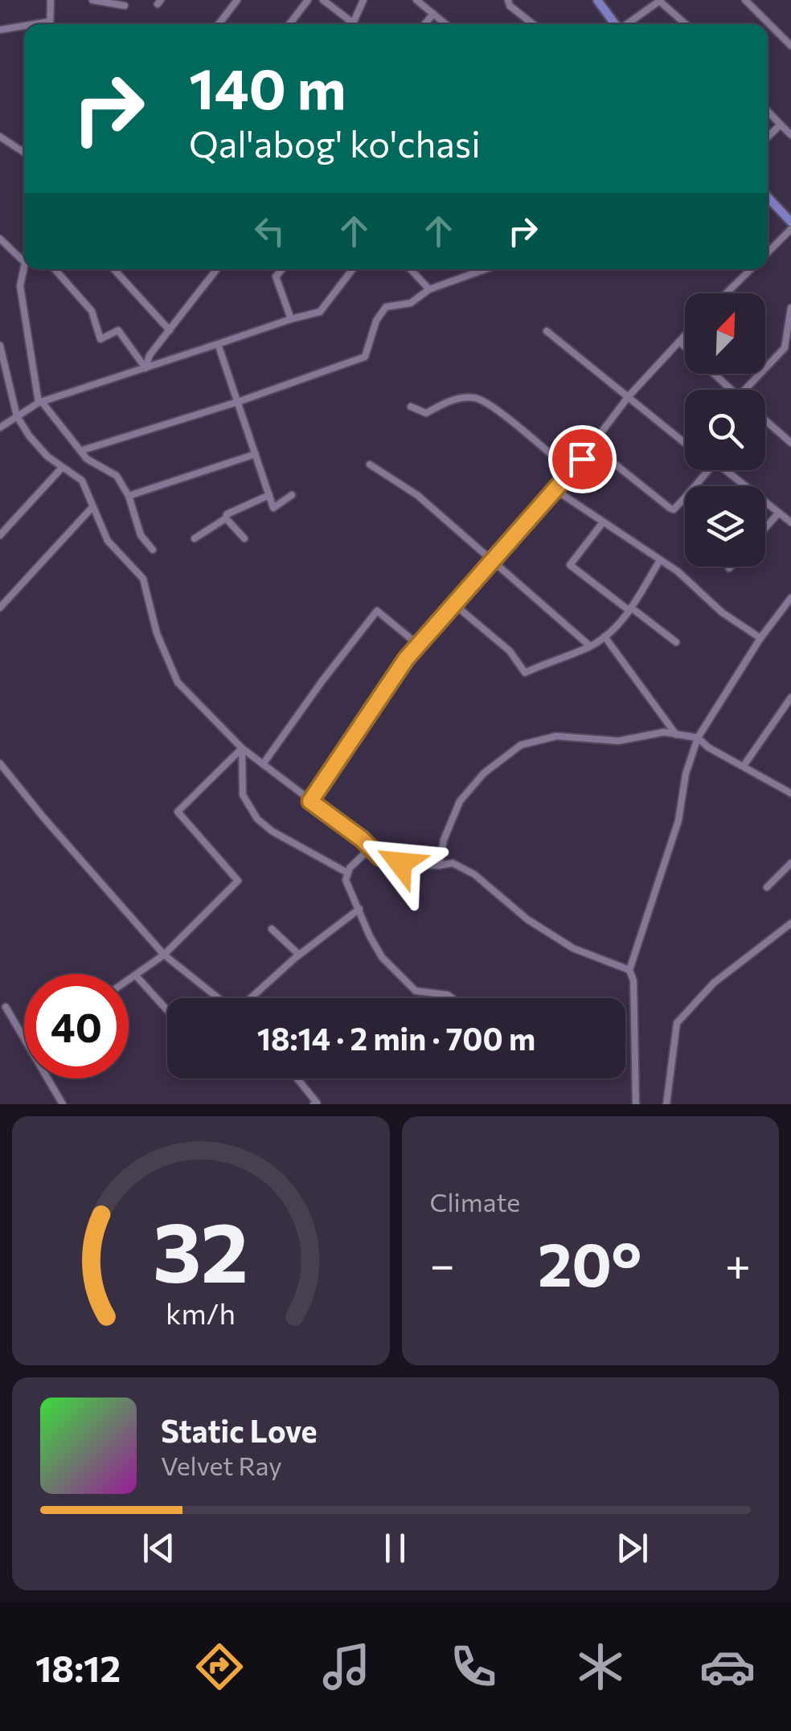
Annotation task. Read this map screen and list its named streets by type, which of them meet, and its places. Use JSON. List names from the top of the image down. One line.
{"north":"top right","page":{"turn":["140 m","Qal'abog' ko'chasi"],"limit":"40","trip":"18:14 · 2 min · 700 m","tile":"Climate","heat":["−","20°","+"],"song":["Static Love","Velvet Ray"],"tabs":"18:12","gauge":["32","km/h"]}}
